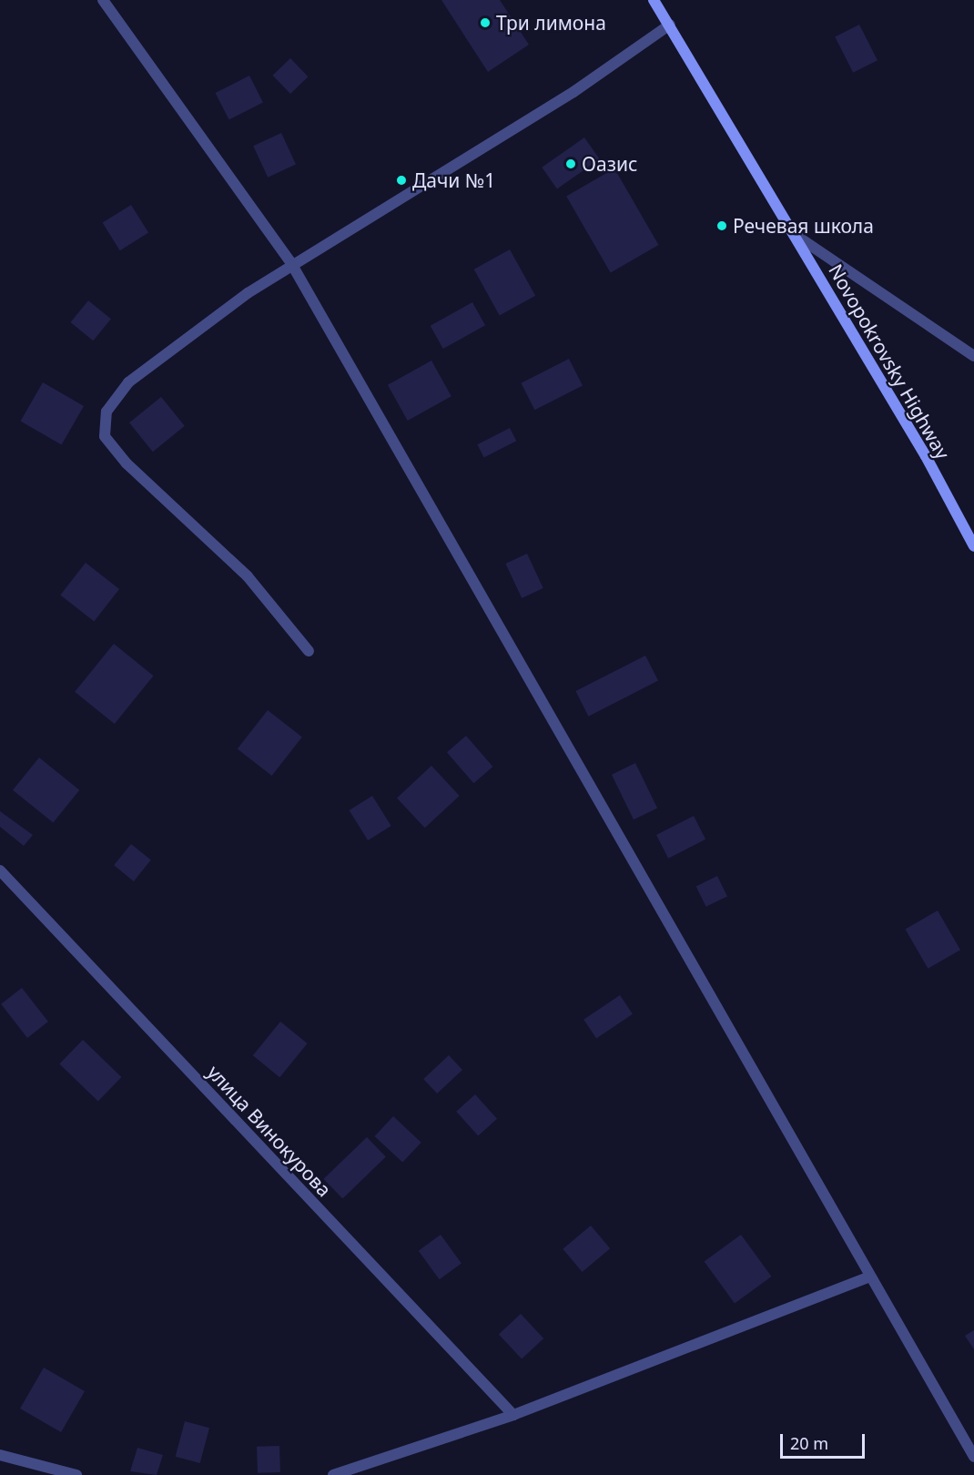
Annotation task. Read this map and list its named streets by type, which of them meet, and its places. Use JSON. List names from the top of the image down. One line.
{"streets":{"main road":["Novopokrovsky Highway"],"street":["улица Винокурова"]},"places":["Три лимона","Оазис","Дачи №1","Речевая школа"],"scale_bar":"20 m"}
